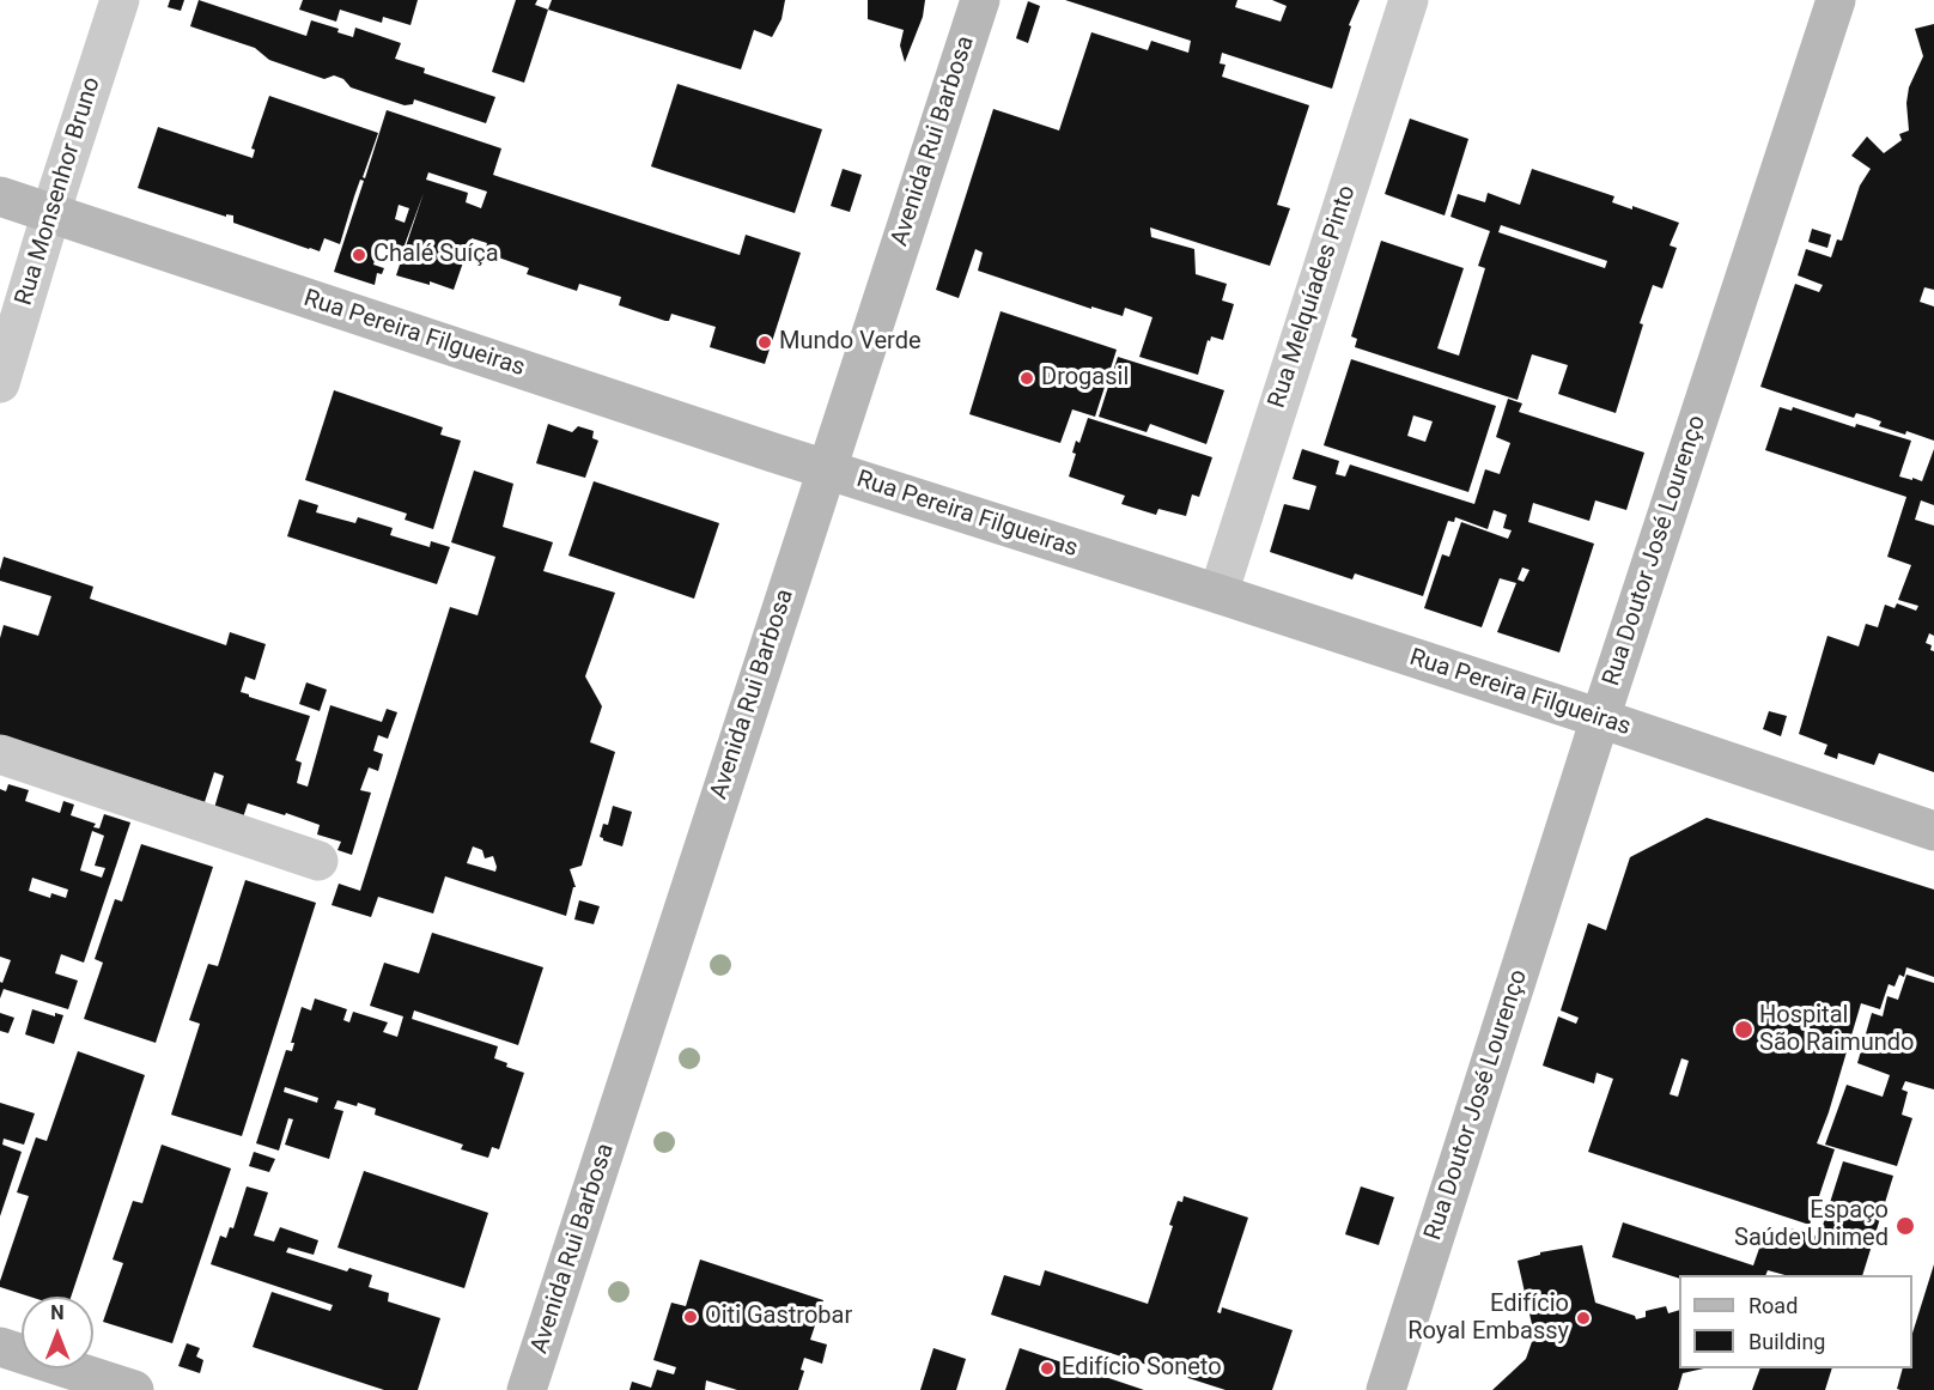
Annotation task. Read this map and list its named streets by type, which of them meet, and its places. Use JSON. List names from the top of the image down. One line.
{"streets":{"street":["Avenida Rui Barbosa","Rua Monsenhor Bruno","Rua Melquíades Pinto","Rua Pereira Filgueiras","Rua Doutor José Lourenço"]},"crossings":[["Avenida Rui Barbosa","Rua Pereira Filgueiras"],["Rua Monsenhor Bruno","Rua Pereira Filgueiras"],["Rua Melquíades Pinto","Rua Pereira Filgueiras"],["Rua Pereira Filgueiras","Rua Doutor José Lourenço"]],"places":["Chalé Suíça","Mundo Verde","Drogasil","Hospital São Raimundo","Espaço Saúde Unimed","Oiti Gastrobar","Edifício Royal Embassy","Edifício Soneto"],"legend":["Road","Building"],"north":"top"}
